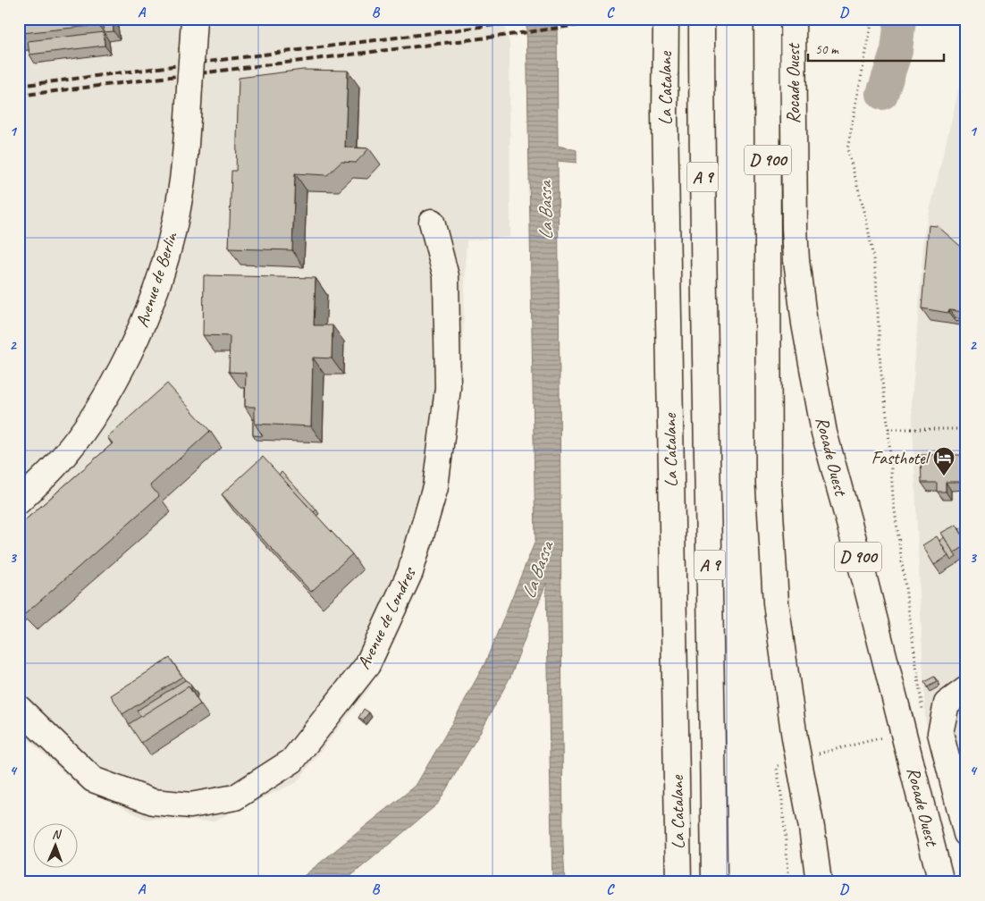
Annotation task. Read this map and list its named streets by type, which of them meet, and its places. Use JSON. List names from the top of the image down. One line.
{"streets":{"main road":["Rocade Ouest","La Catalane","D 900","A 9","Avenue de Berlin","Avenue de Londres"]},"water":["La Bassa"],"places":{"hotel":["Fasthotel"]},"scale_bar":"50 m","north":"top","grid":{"columns":["A","B","C","D"],"rows":["1","2","3","4"]}}
